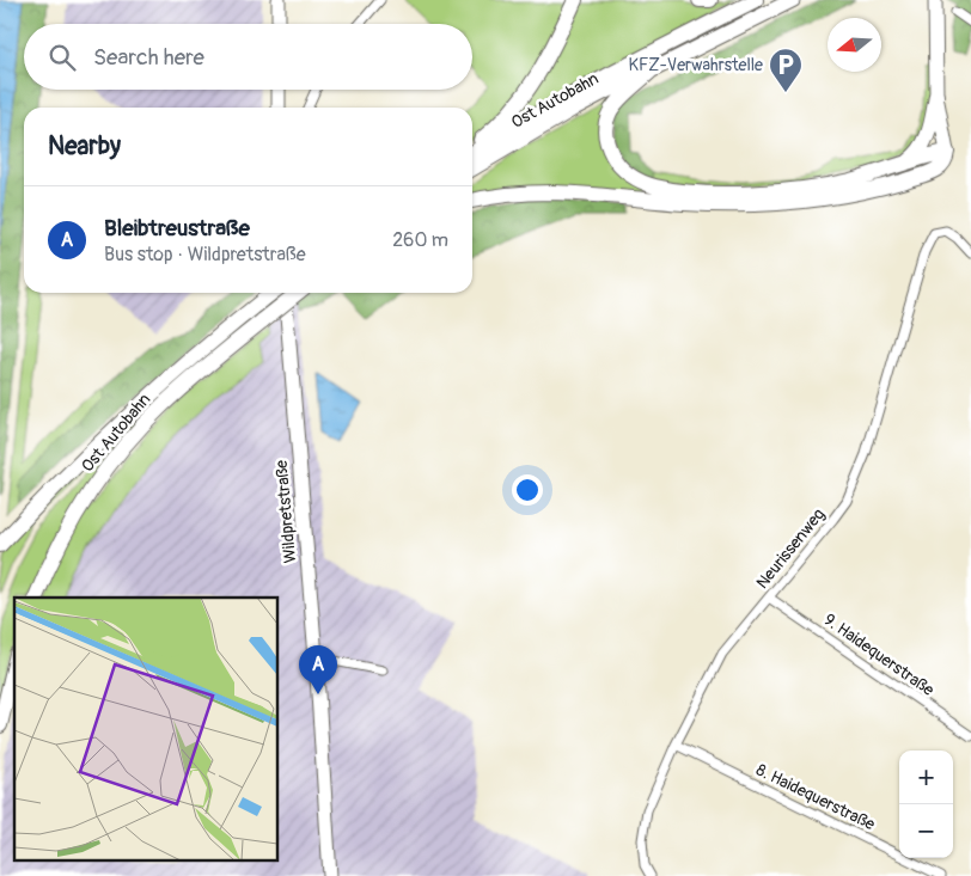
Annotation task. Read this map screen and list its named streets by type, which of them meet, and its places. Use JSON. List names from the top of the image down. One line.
{"streets":{"highway":["Ost Autobahn"],"main road":["Wildpretstraße"],"street":["Neurissenweg","9. Haidequerstraße","8. Haidequerstraße"]},"crossings":[["Neurissenweg","9. Haidequerstraße"],["Neurissenweg","8. Haidequerstraße"]],"places":{"parking":["KFZ-Verwahrstelle"]},"north":"left","page":{"search":"Search here","heading":"Nearby","list":[{"mark":"A","name":"Bleibtreustraße","note":"Bus stop · Wildpretstraße","value":"260 m"}],"pins":"A","map_buttons":["+","−"]}}
